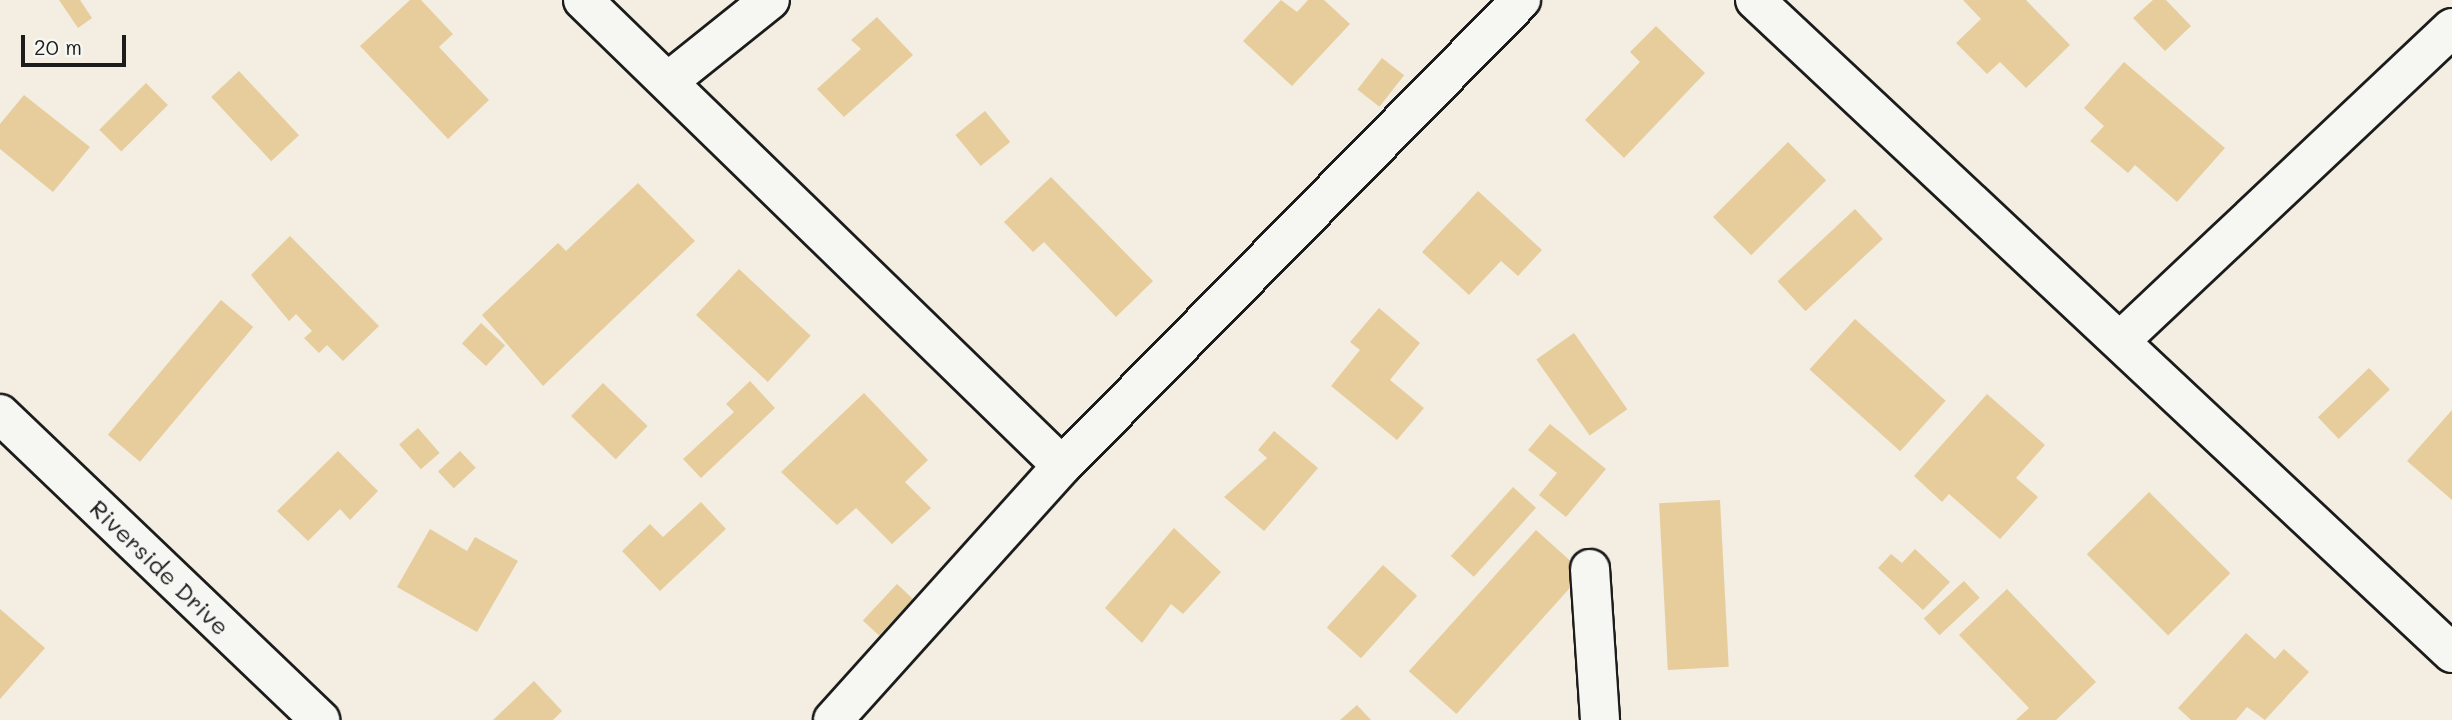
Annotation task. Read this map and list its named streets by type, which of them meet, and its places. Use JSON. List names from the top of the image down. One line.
{"streets":{"street":["Riverside Drive"]},"scale_bar":"20 m"}
